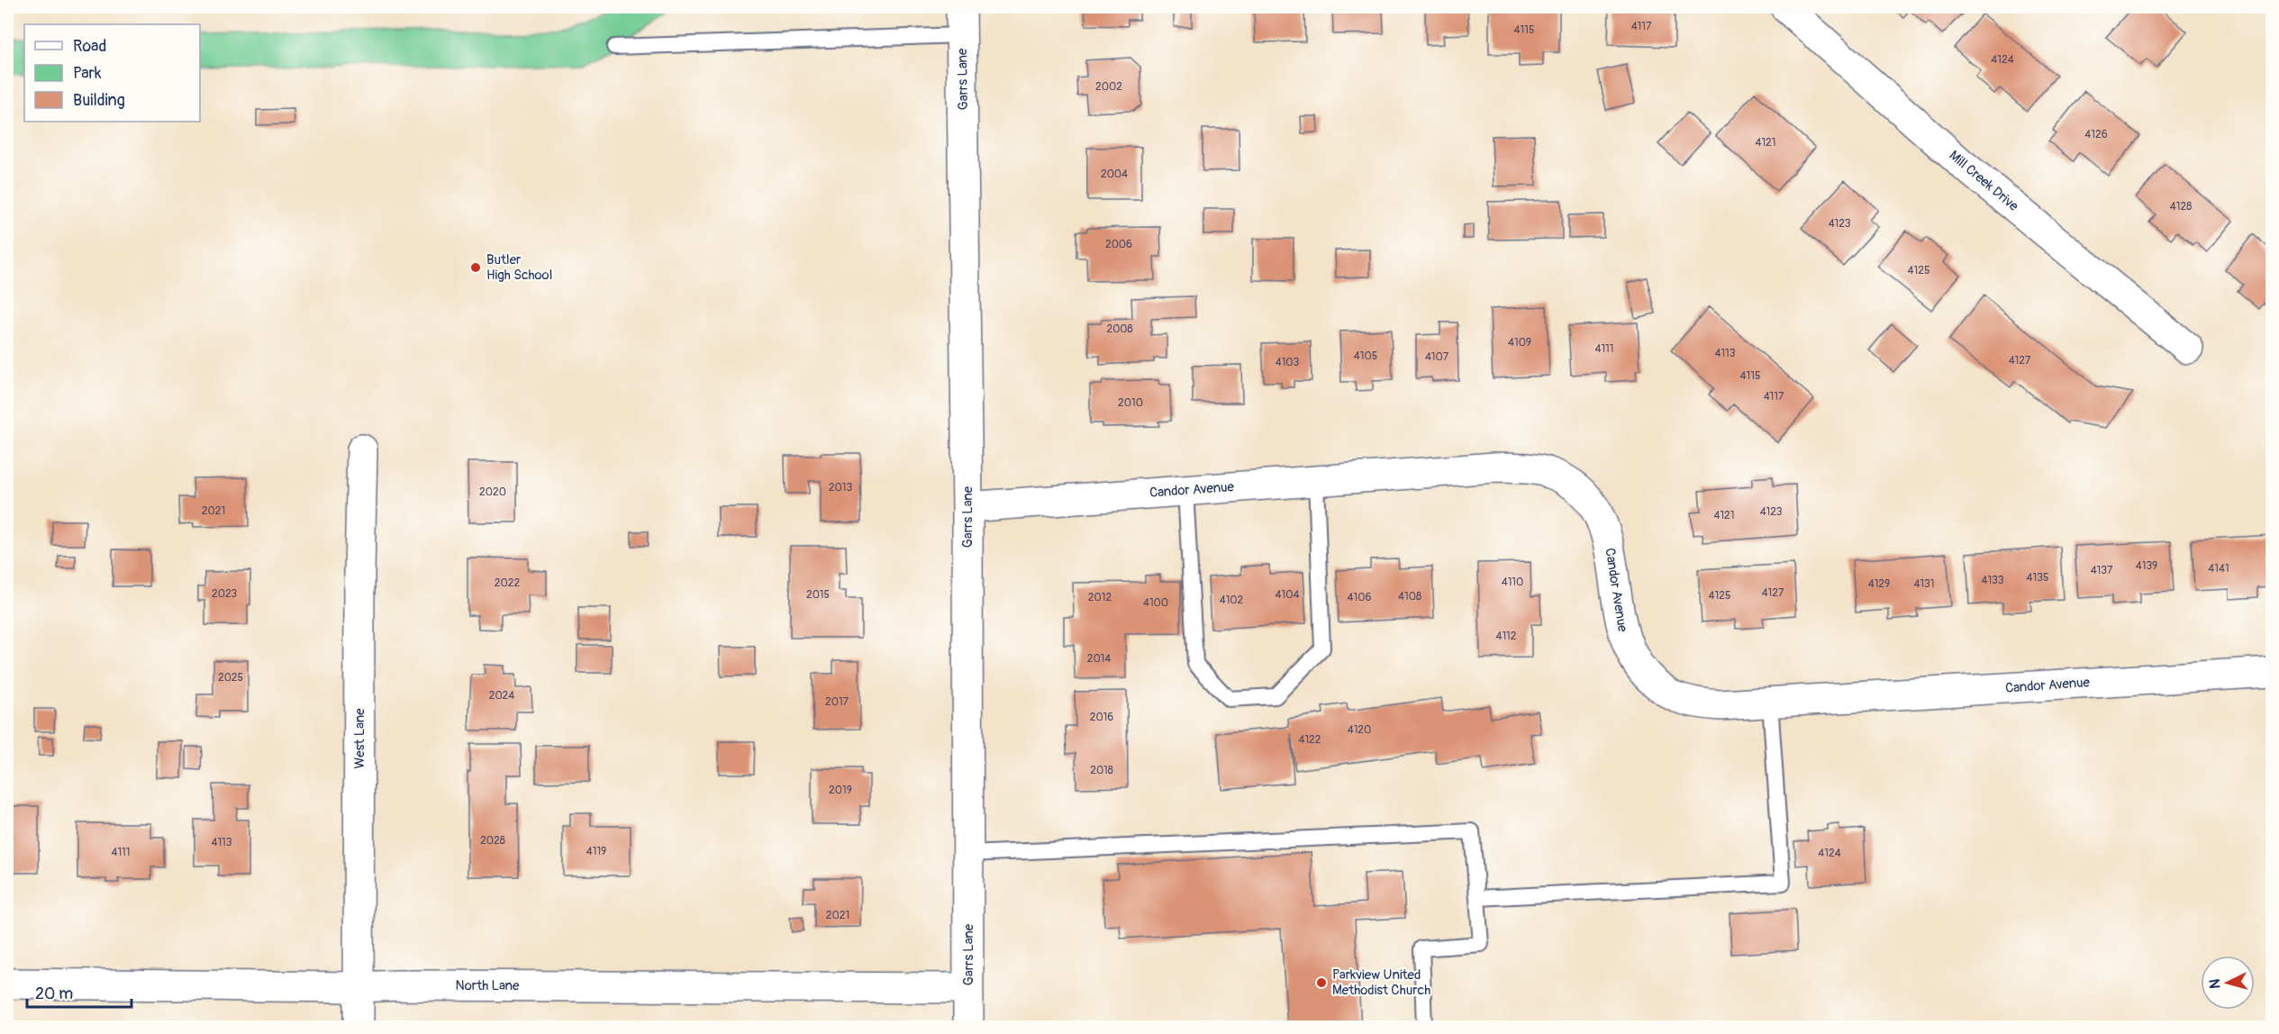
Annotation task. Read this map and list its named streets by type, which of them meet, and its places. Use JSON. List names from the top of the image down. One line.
{"streets":{"street":["Garrs Lane","Mill Creek Drive","Candor Avenue","West Lane","North Lane"]},"crossings":[["Garrs Lane","Candor Avenue"],["Garrs Lane","North Lane"],["West Lane","North Lane"]],"places":["Butler High School","Parkview United Methodist Church"],"house_numbers":["4117","4115","4124","2002","4126","4121","2004","4128","4123","2006","4125","2008","4109","4111","4113","4105","4107","4127","4103","4115","4117","2010","2013","2020","2021","4123","4121","4139","4141","4137","4135","4133","4110","2022","4129","4131","4127","2023","2015","4104","4125","4108","2012","4106","4102","4100","4112","2014","2025","2024","2017","2016","4120","4122","2018","2019","2028","4113","4119","4111","4124","2021"],"legend":["Road","Park","Building"],"scale_bar":"20 m","north":"left"}
